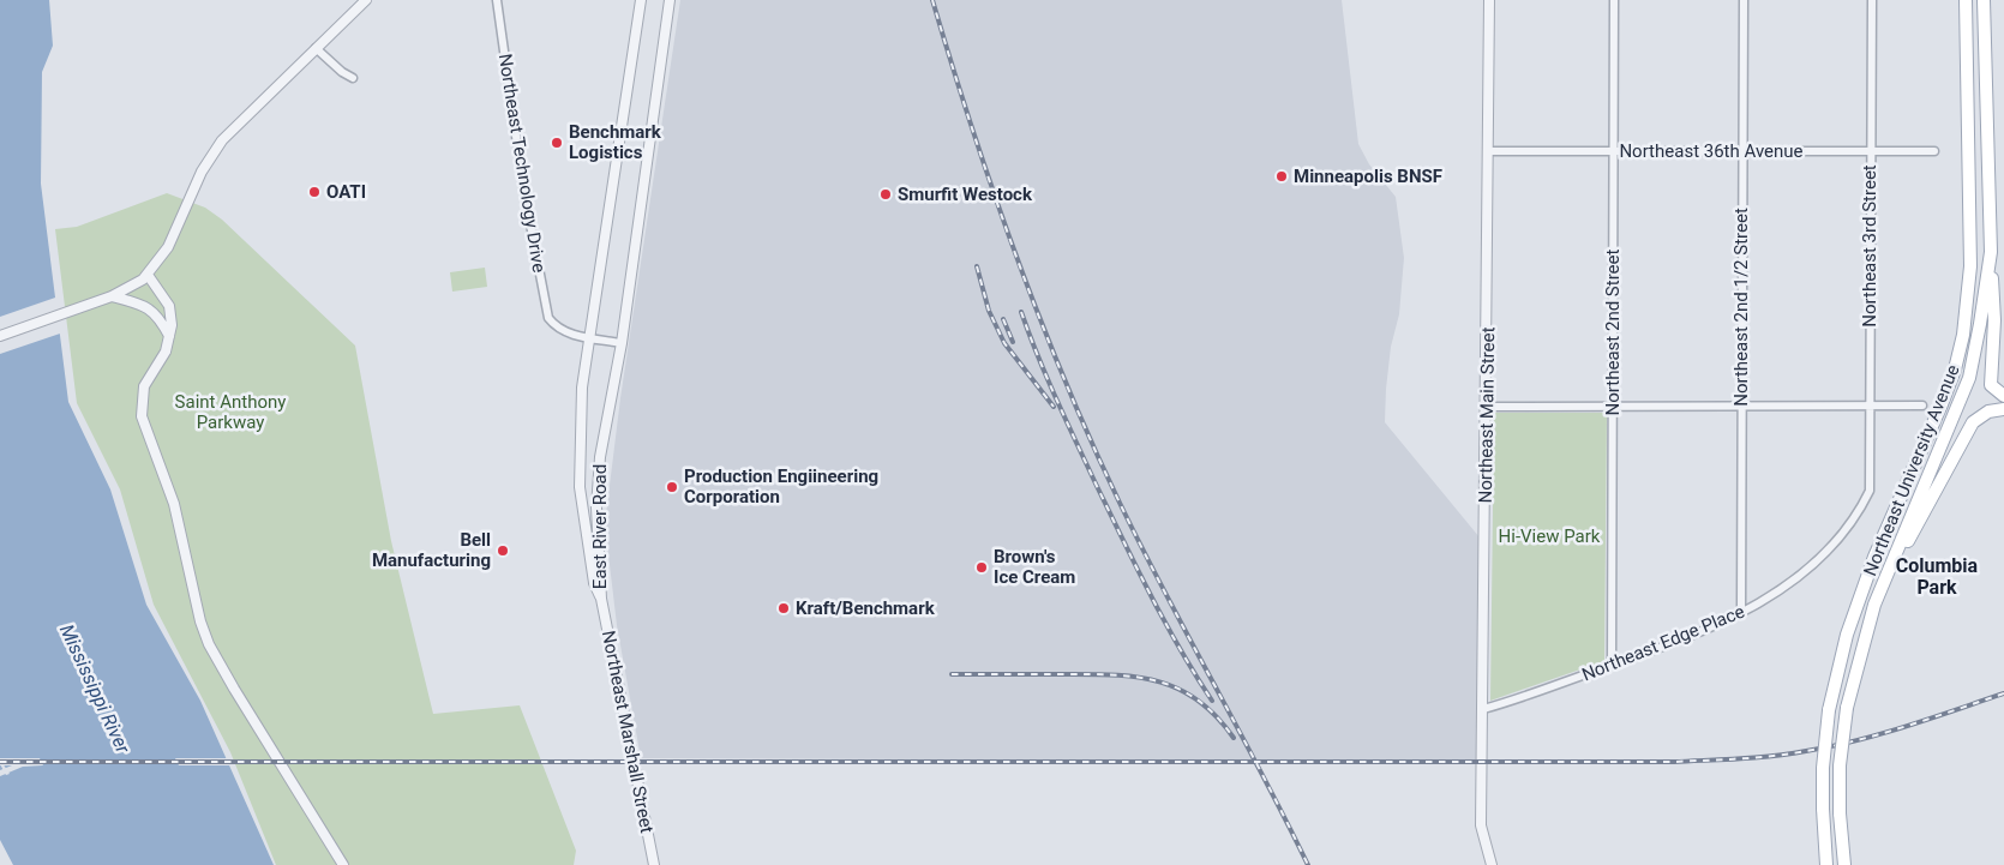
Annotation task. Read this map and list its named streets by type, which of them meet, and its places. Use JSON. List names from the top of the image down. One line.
{"streets":{"main road":["Northeast University Avenue"],"street":["Northeast 36th Avenue","Northeast Technology Drive","Northeast 3rd Street","Northeast 2nd 1/2 Street","Northeast 2nd Street","Northeast Main Street","East River Road","Northeast Edge Place","Northeast Marshall Street"]},"crossings":[["Northeast 36th Avenue","Northeast 3rd Street"],["Northeast 36th Avenue","Northeast 2nd 1/2 Street"],["Northeast 36th Avenue","Northeast 2nd Street"],["Northeast 36th Avenue","Northeast Main Street"],["Northeast Technology Drive","East River Road"],["Northeast 3rd Street","Northeast Edge Place"],["Northeast 2nd 1/2 Street","Northeast Edge Place"],["Northeast 2nd Street","Northeast Edge Place"],["Northeast Main Street","Northeast Edge Place"],["East River Road","Northeast Marshall Street"]],"districts":["Columbia Park"],"water":["Mississippi River"],"parks":["Saint Anthony Parkway","Hi-View Park"],"places":["Benchmark Logistics","Minneapolis BNSF","OATI","Smurfit Westock","Production Engiineering Corporation","Bell Manufacturing","Brown's Ice Cream","Kraft/Benchmark"]}
